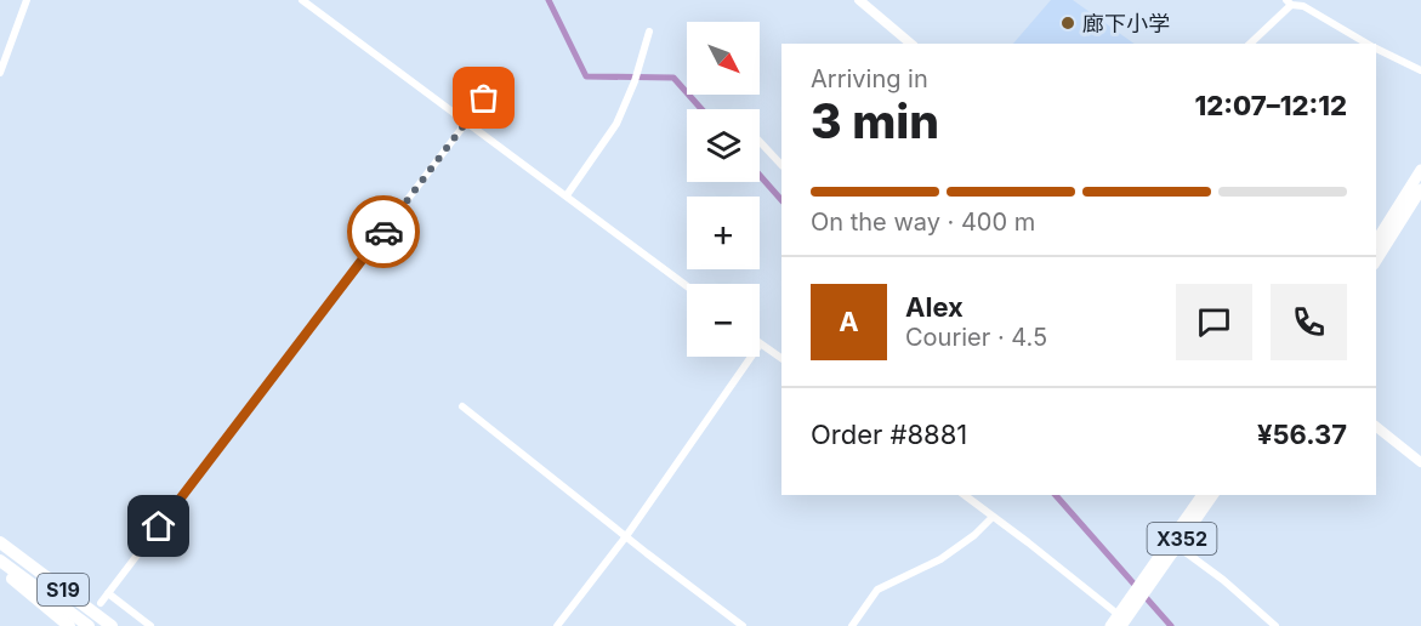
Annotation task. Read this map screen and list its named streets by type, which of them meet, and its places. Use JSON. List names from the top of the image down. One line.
{"streets":{"highway":["S19"],"main road":["X352"]},"places":["廊下小学"],"north":"bottom right","page":{"map_buttons":["+","−"],"heading":["3 min","Arriving in","12:07–12:12"],"panel":["Alex","Courier · 4.5","Order #8881","¥56.37"],"bar":"On the way · 400 m","round":"A"}}
